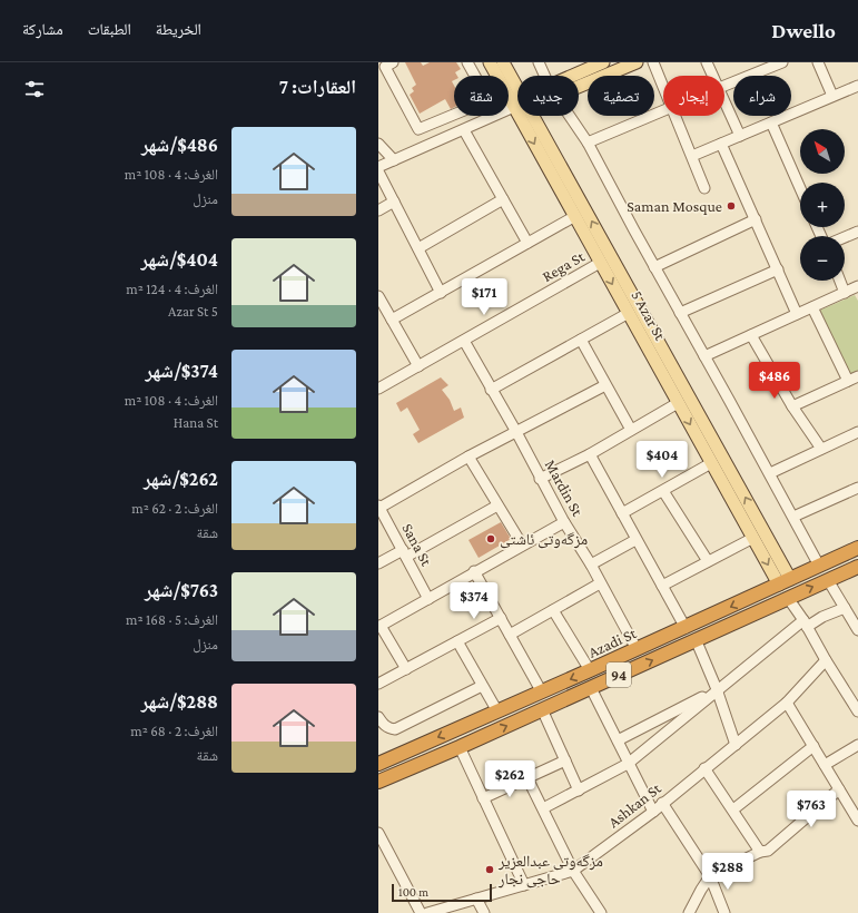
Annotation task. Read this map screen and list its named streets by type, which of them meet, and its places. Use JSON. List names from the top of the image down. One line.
{"streets":{"highway":["Azadi St","94"],"main road":["5 Azar St"],"street":["Rega St","Mardin St","Sana St","Ashkan St"]},"crossings":[["Rega St","5 Azar St"],["Rega St","Mardin St"],["5 Azar St","Azadi St"],["Mardin St","Azadi St"]],"places":["Saman Mosque","مزگەوتی ئاشتی","مزگەوتی عبدالعزير حاجی نجار"],"scale_bar":"100 m","north":"top left","page":{"header":"Dwello","nav":["الخريطة","الطبقات","مشاركة"],"heading":"العقارات: 7","chip":["شراء","إيجار","تصفية","جديد","شقة"],"list":[{"name":"$486/شهر","note":"الغرف: 4 · 108 m² · منزل"},{"name":"$404/شهر","note":"الغرف: 4 · 124 m² · 5 Azar St"},{"name":"$374/شهر","note":"الغرف: 4 · 108 m² · Hana St"},{"name":"$262/شهر","note":"الغرف: 2 · 62 m² · شقة"},{"name":"$763/شهر","note":"الغرف: 5 · 168 m² · منزل"},{"name":"$288/شهر","note":"الغرف: 2 · 68 m² · شقة"}],"map_buttons":["+","−"],"price":["$171","$486","$404","$374","$262","$763","$288"],"scale":"100 m"}}
